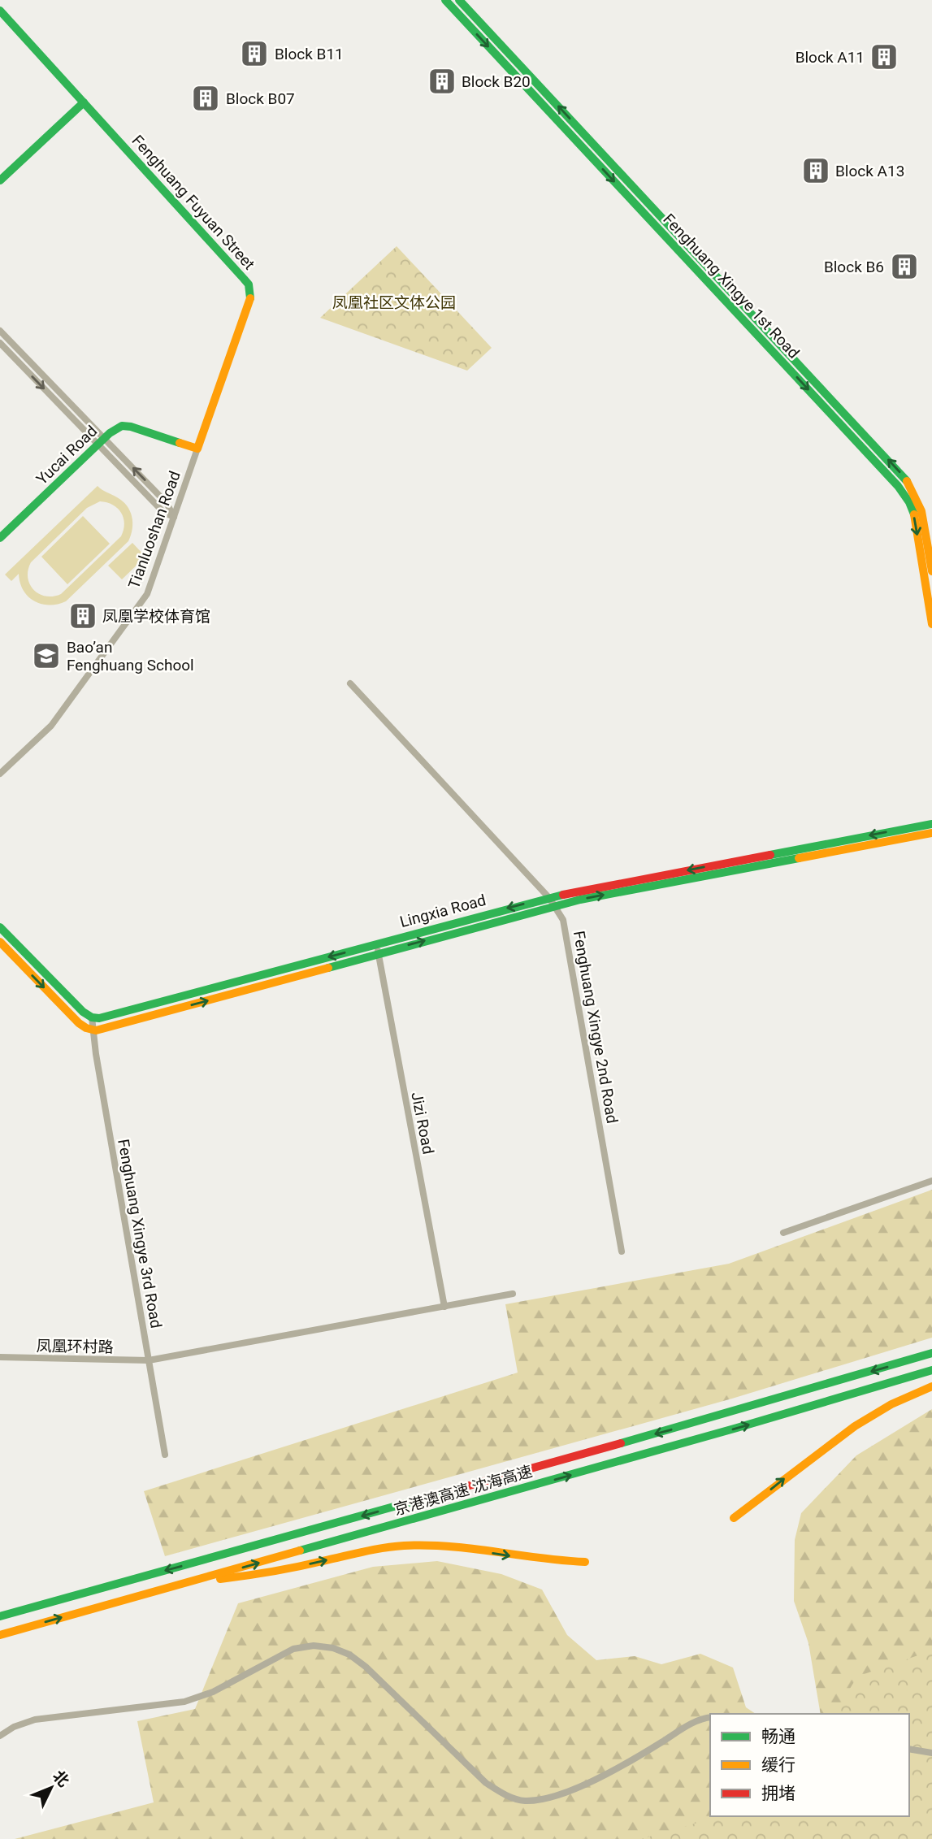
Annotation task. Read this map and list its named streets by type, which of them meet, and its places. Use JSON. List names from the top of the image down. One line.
{"streets":{"main road":["Fenghuang Fuyuan Street","Fenghuang Xingye 1st Road","Yucai Road","Lingxia Road","京港澳高速 沈海高速"],"street":["Tianluoshan Road","Fenghuang Xingye 2nd Road","Jizi Road","Fenghuang Xingye 3rd Road","凤凰环村路"]},"crossings":[["Fenghuang Fuyuan Street","Yucai Road"],["Fenghuang Fuyuan Street","Tianluoshan Road"],["Yucai Road","Tianluoshan Road"],["Lingxia Road","Fenghuang Xingye 2nd Road"],["Lingxia Road","Jizi Road"],["Lingxia Road","Fenghuang Xingye 3rd Road"],["Jizi Road","凤凰环村路"],["Fenghuang Xingye 3rd Road","凤凰环村路"]],"parks":["凤凰社区文体公园"],"places":{"building":["Block B11","Block A11","Block B20","Block B07","Block A13","Block B6","凤凰学校体育馆"],"school or university":["Bao’an Fenghuang School"]},"legend":["畅通","缓行","拥堵"],"north":"top right"}
